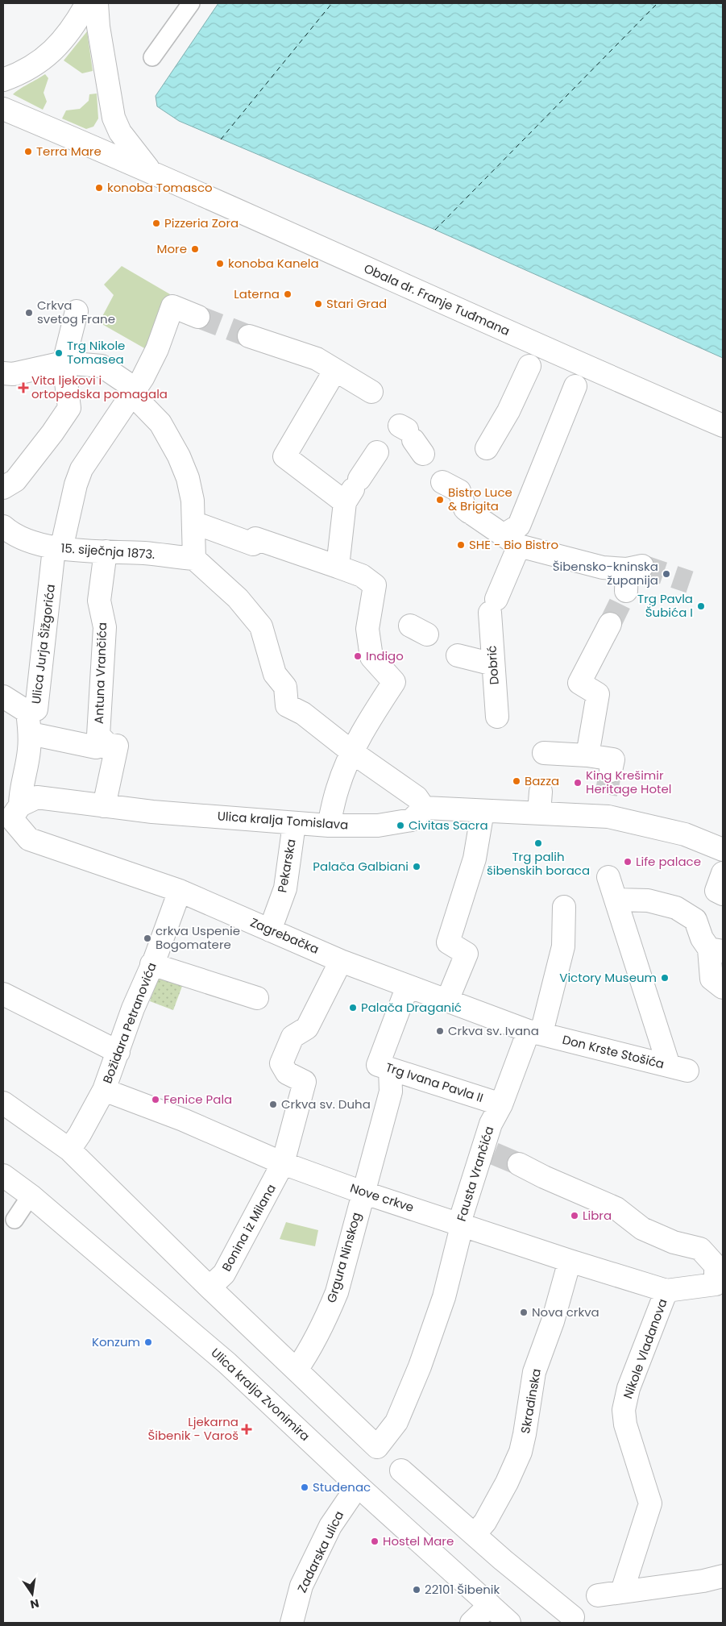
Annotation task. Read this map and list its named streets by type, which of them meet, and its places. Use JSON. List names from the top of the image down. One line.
{"streets":{"street":["Obala dr. Franje Tuđmana","15. siječnja 1873.","Ulica Jurja Šižgorića","Dobrić","Antuna Vrančića","Ulica kralja Tomislava","Pekarska","Zagrebačka","Božidara Petranovića","Don Krste Stošića","Trg Ivana Pavla II","Fausta Vrančića","Nove crkve","Bonina iz Milana","Grgura Ninskog","Nikole Vladanova","Ulica kralja Zvonimira","Skradinska","Zadarska ulica"]},"crossings":[["15. siječnja 1873.","Ulica Jurja Šižgorića"],["15. siječnja 1873.","Antuna Vrančića"],["Antuna Vrančića","Ulica kralja Tomislava"],["Ulica kralja Tomislava","Pekarska"],["Ulica kralja Tomislava","Zagrebačka"],["Pekarska","Zagrebačka"],["Zagrebačka","Božidara Petranovića"],["Zagrebačka","Don Krste Stošića"],["Zagrebačka","Trg Ivana Pavla II"],["Zagrebačka","Fausta Vrančića"],["Zagrebačka","Bonina iz Milana"],["Božidara Petranovića","Nove crkve"],["Don Krste Stošića","Fausta Vrančića"],["Trg Ivana Pavla II","Fausta Vrančića"],["Trg Ivana Pavla II","Grgura Ninskog"],["Fausta Vrančića","Nove crkve"],["Fausta Vrančića","Grgura Ninskog"],["Nove crkve","Bonina iz Milana"],["Nove crkve","Grgura Ninskog"],["Nove crkve","Nikole Vladanova"],["Nove crkve","Skradinska"],["Ulica kralja Zvonimira","Zadarska ulica"]],"places":{"other":["Terra Mare","konoba Tomasco","Pizzeria Zora","More","konoba Kanela","Laterna","Stari Grad","Crkva svetog Frane","Trg Nikole Tomasea","Bistro Luce & Brigita","SHE - Bio Bistro","Šibensko-kninska županija","Trg Pavla Šubića I","Indigo","Bazza","King Krešimir Heritage Hotel","Civitas Sacra","Trg palih šibenskih boraca","Life palace","Palača Galbiani","crkva Uspenie Bogomatere","Victory Museum","Palača Draganić","Crkva sv. Ivana","Fenice Pala","Crkva sv. Duha","Libra","Nova crkva","Konzum","Studenac","Hostel Mare","22101 Šibenik"],"health":["Vita ljekovi i ortopedska pomagala","Ljekarna Šibenik - Varoš"]},"north":"bottom"}
